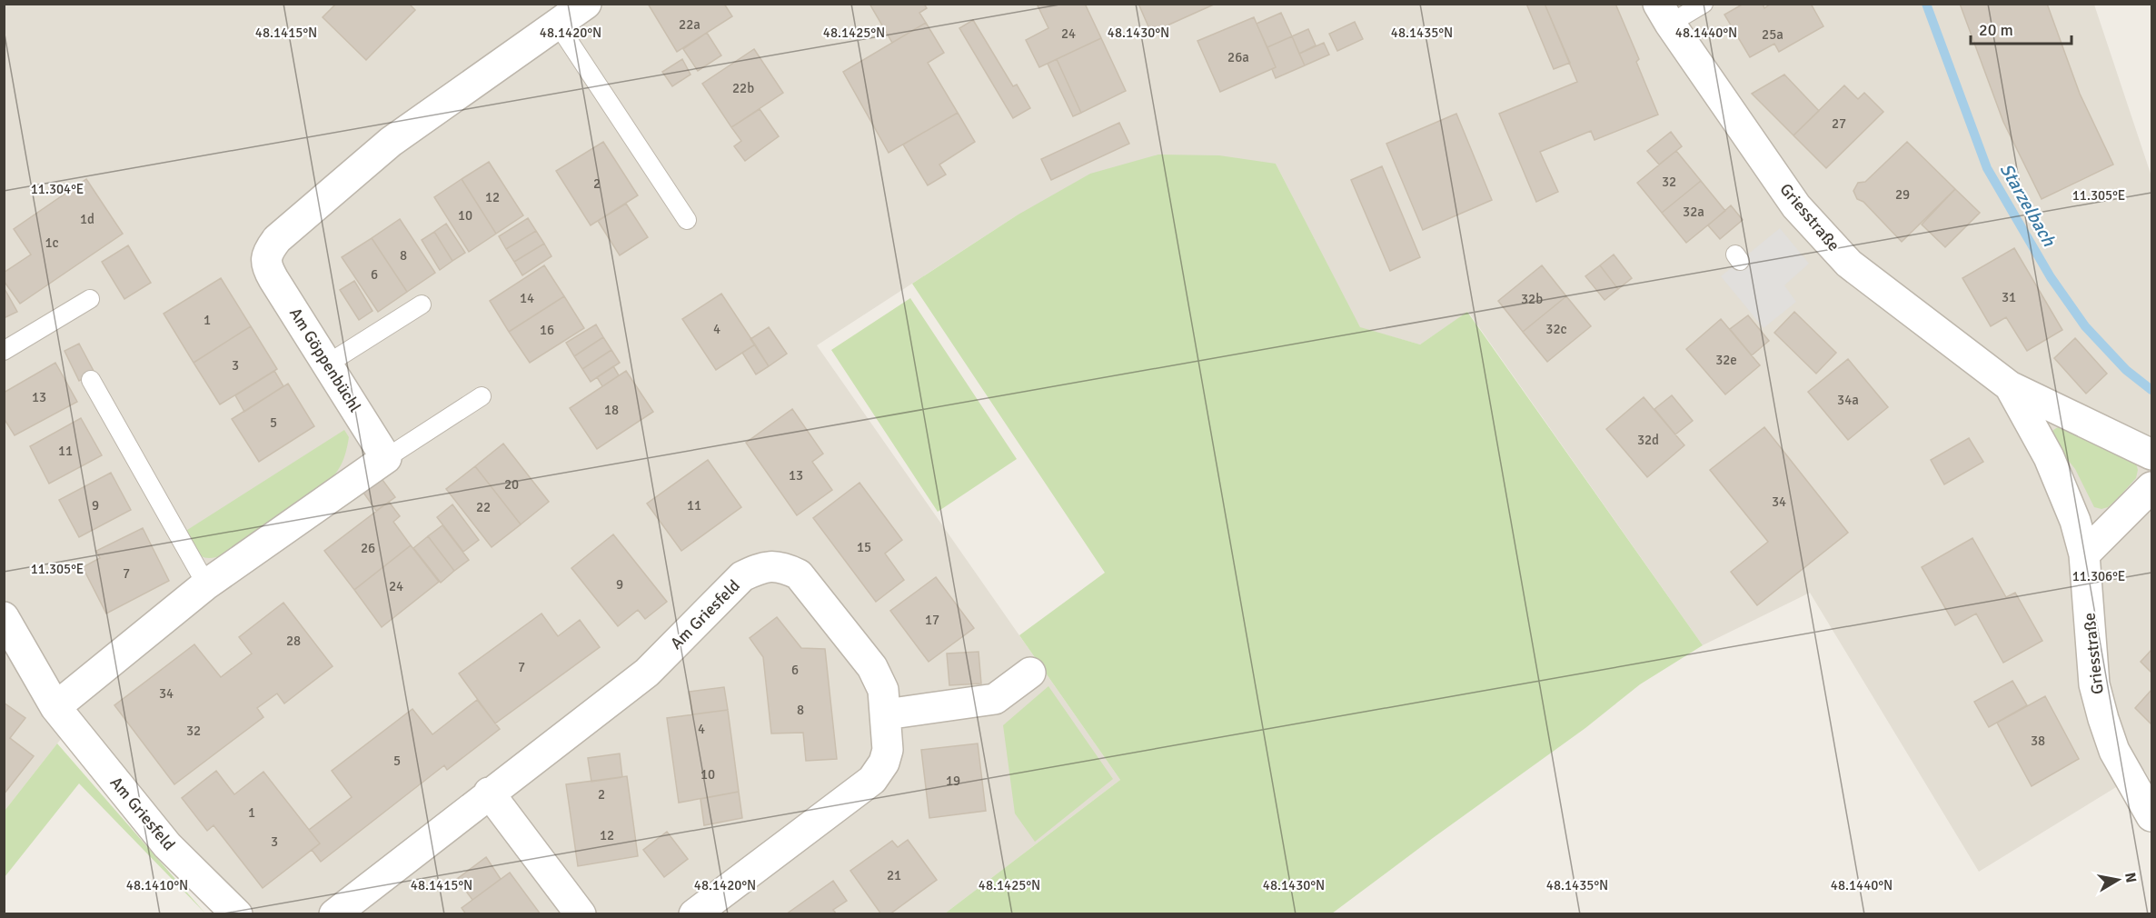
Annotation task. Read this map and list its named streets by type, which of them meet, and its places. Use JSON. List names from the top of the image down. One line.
{"streets":{"street":["Griesstraße","Am Göppenbüchl","Am Griesfeld"]},"water":["Starzelbach"],"house_numbers":["22a","24","25a","26a","22b","27","32","2","29","12","32a","10","1d","1c","8","6","31","14","32b","1","4","32c","16","32e","3","13","34a","18","5","32d","11","13","20","34","9","11","22","15","26","7","9","24","17","28","7","6","34","8","4","32","38","5","10","19","2","1","12","3","21"],"scale_bar":"20 m","north":"right","coordinates":["48.1415°N","48.1420°N","48.1425°N","48.1430°N","48.1435°N","48.1440°N","11.304°E","11.305°E","11.306°E","48.1410°N"]}
